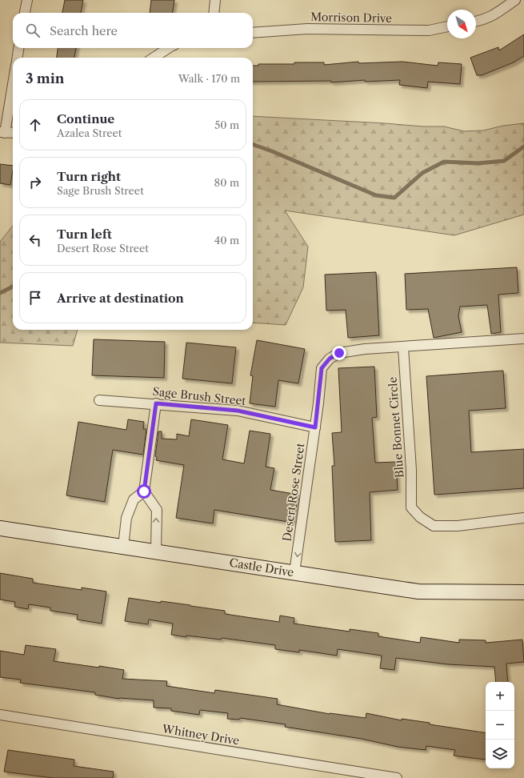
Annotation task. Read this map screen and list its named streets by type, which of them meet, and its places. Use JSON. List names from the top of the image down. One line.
{"streets":{"main road":["Castle Drive"],"street":["Morrison Drive","Sage Brush Street","Blue Bonnet Circle","Desert Rose Street","Whitney Drive"]},"crossings":[["Sage Brush Street","Desert Rose Street"],["Blue Bonnet Circle","Desert Rose Street"],["Desert Rose Street","Castle Drive"]],"one_way":["Desert Rose Street"],"north":"bottom right","page":{"search":"Search here","heading":["3 min","Walk · 170 m"],"list":[["Continue","Azalea Street","50 m"],["Turn right","Sage Brush Street","80 m"],["Turn left","Desert Rose Street","40 m"],"Arrive at destination"],"map_buttons":["+","−"]}}
